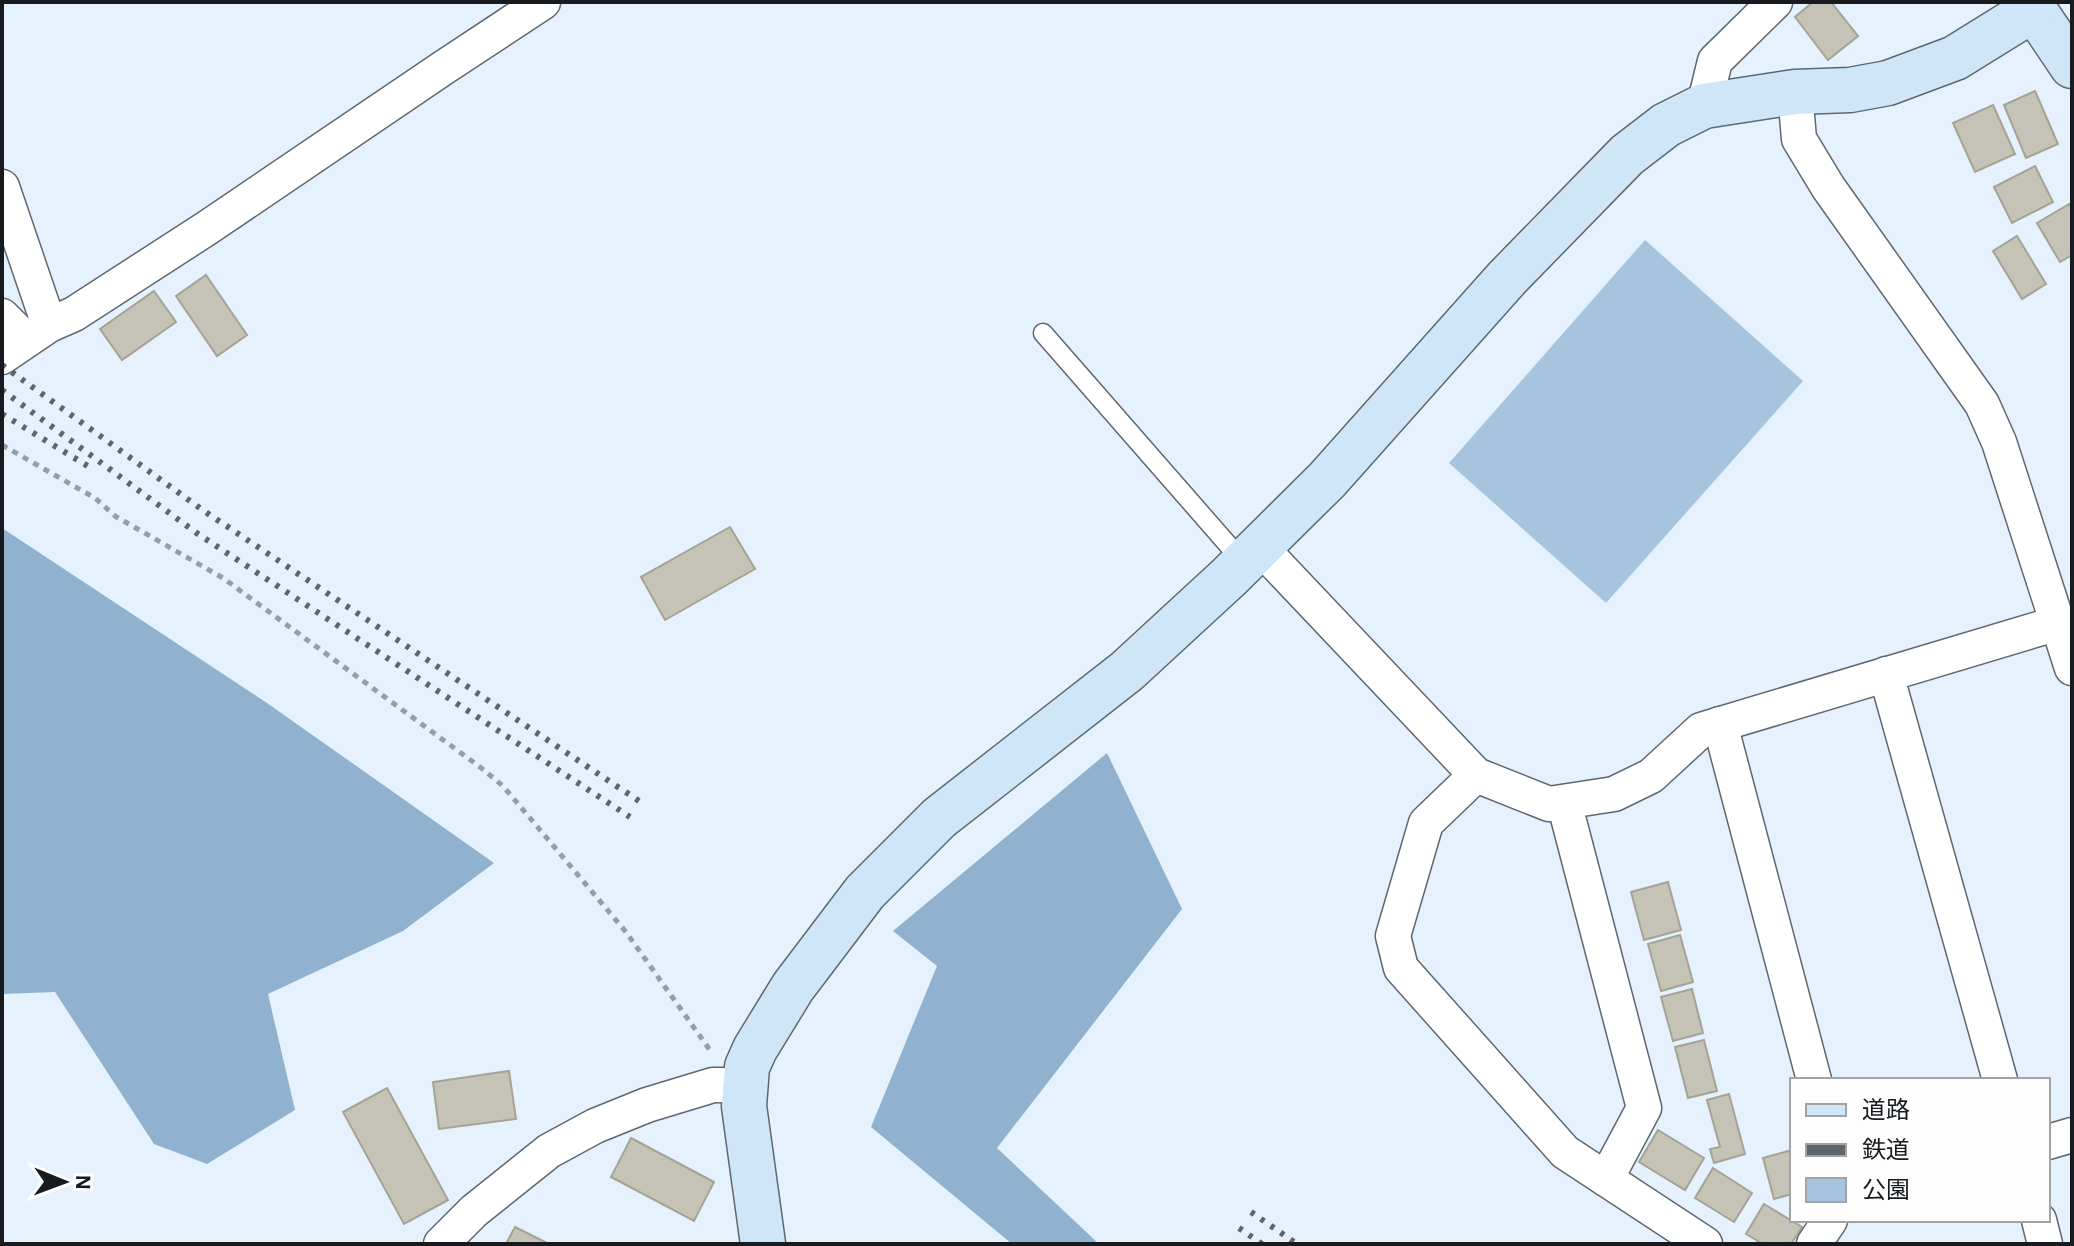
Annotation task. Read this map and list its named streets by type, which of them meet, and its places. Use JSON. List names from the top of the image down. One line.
{"legend":["道路","鉄道","公園"],"north":"right"}
